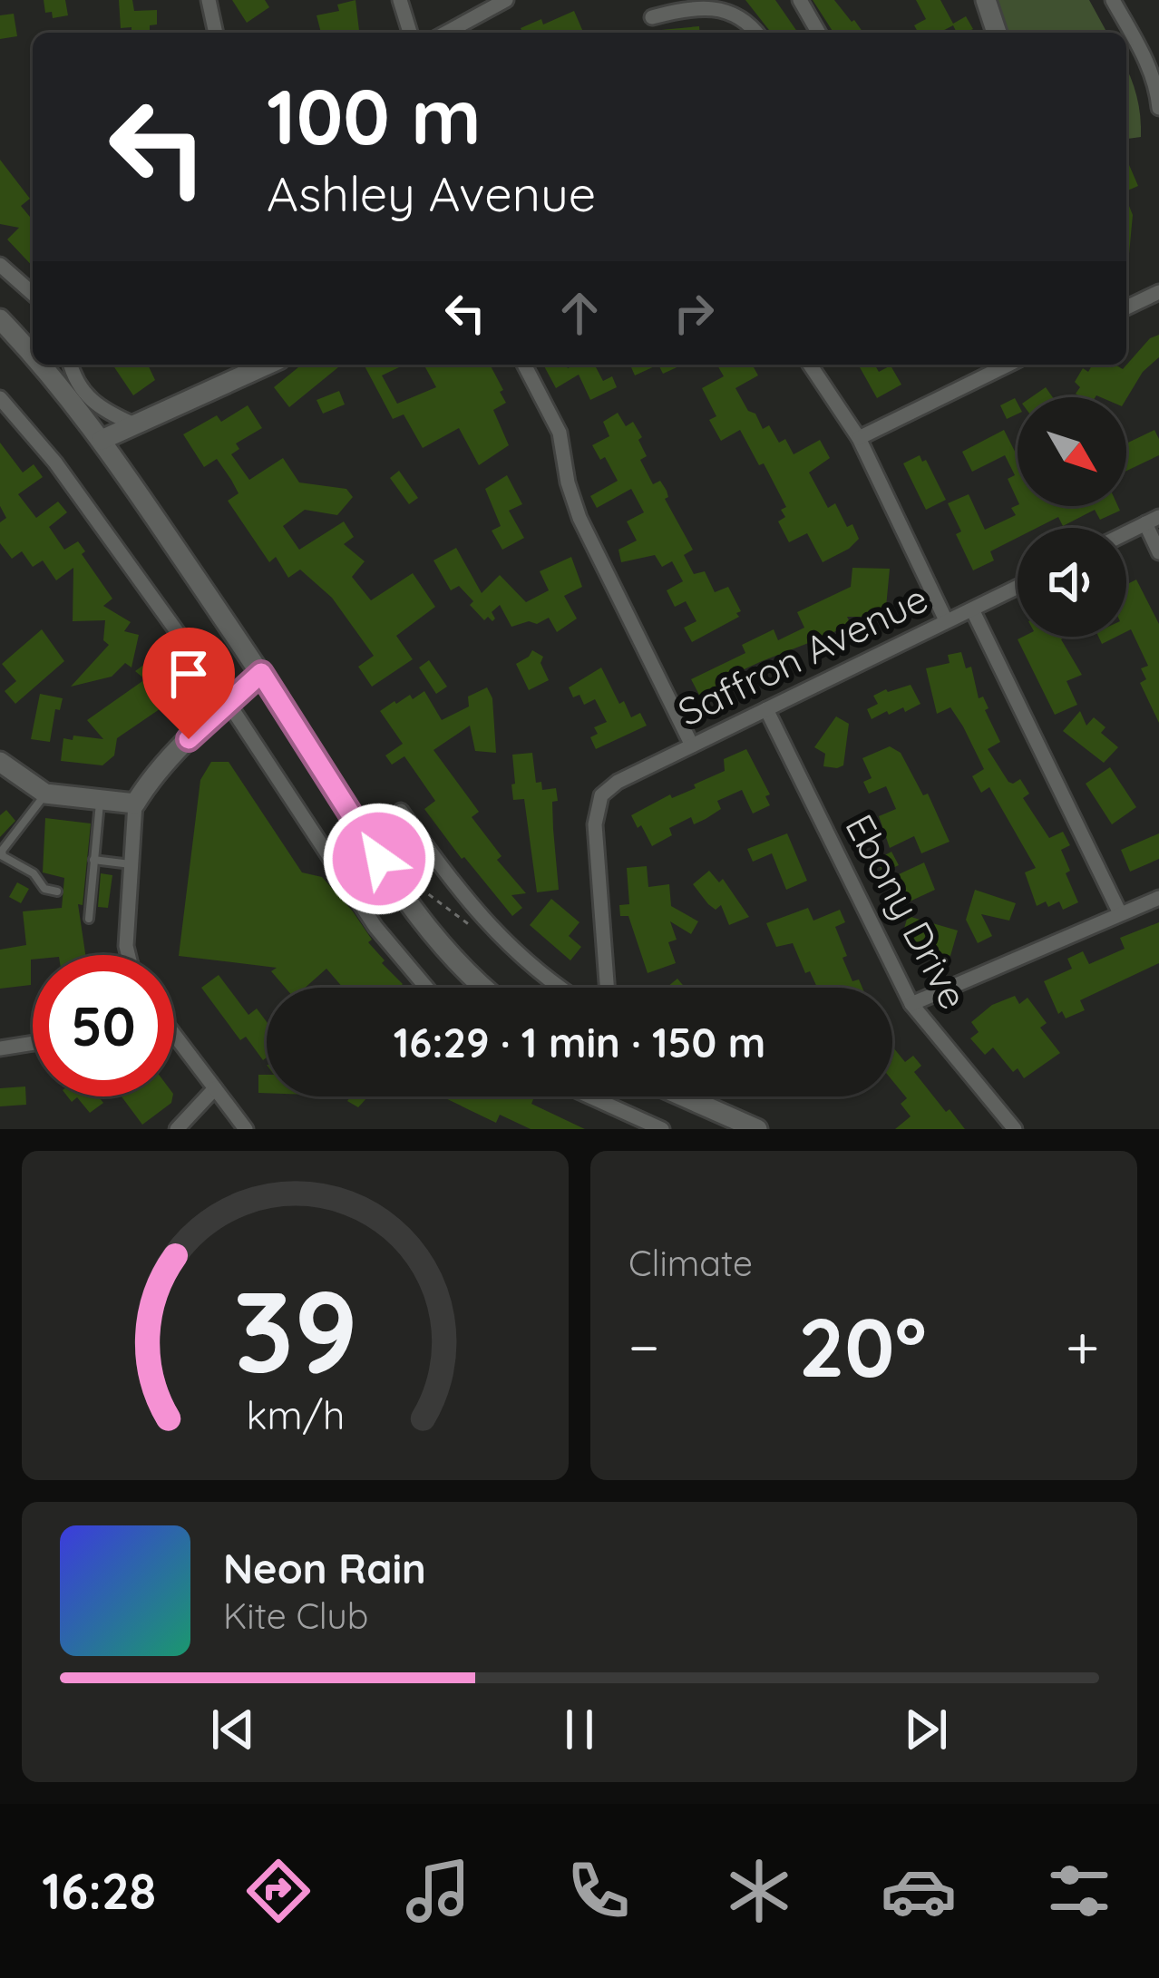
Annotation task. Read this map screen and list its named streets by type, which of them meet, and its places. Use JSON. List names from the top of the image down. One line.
{"streets":{"street":["Saffron Avenue","Ebony Drive"]},"crossings":[["Saffron Avenue","Ebony Drive"]],"north":"bottom right","page":{"turn":["100 m","Ashley Avenue"],"limit":"50","trip":"16:29 · 1 min · 150 m","tile":"Climate","heat":["−","20°","+"],"song":["Neon Rain","Kite Club"],"tabs":"16:28","gauge":["39","km/h"]}}
